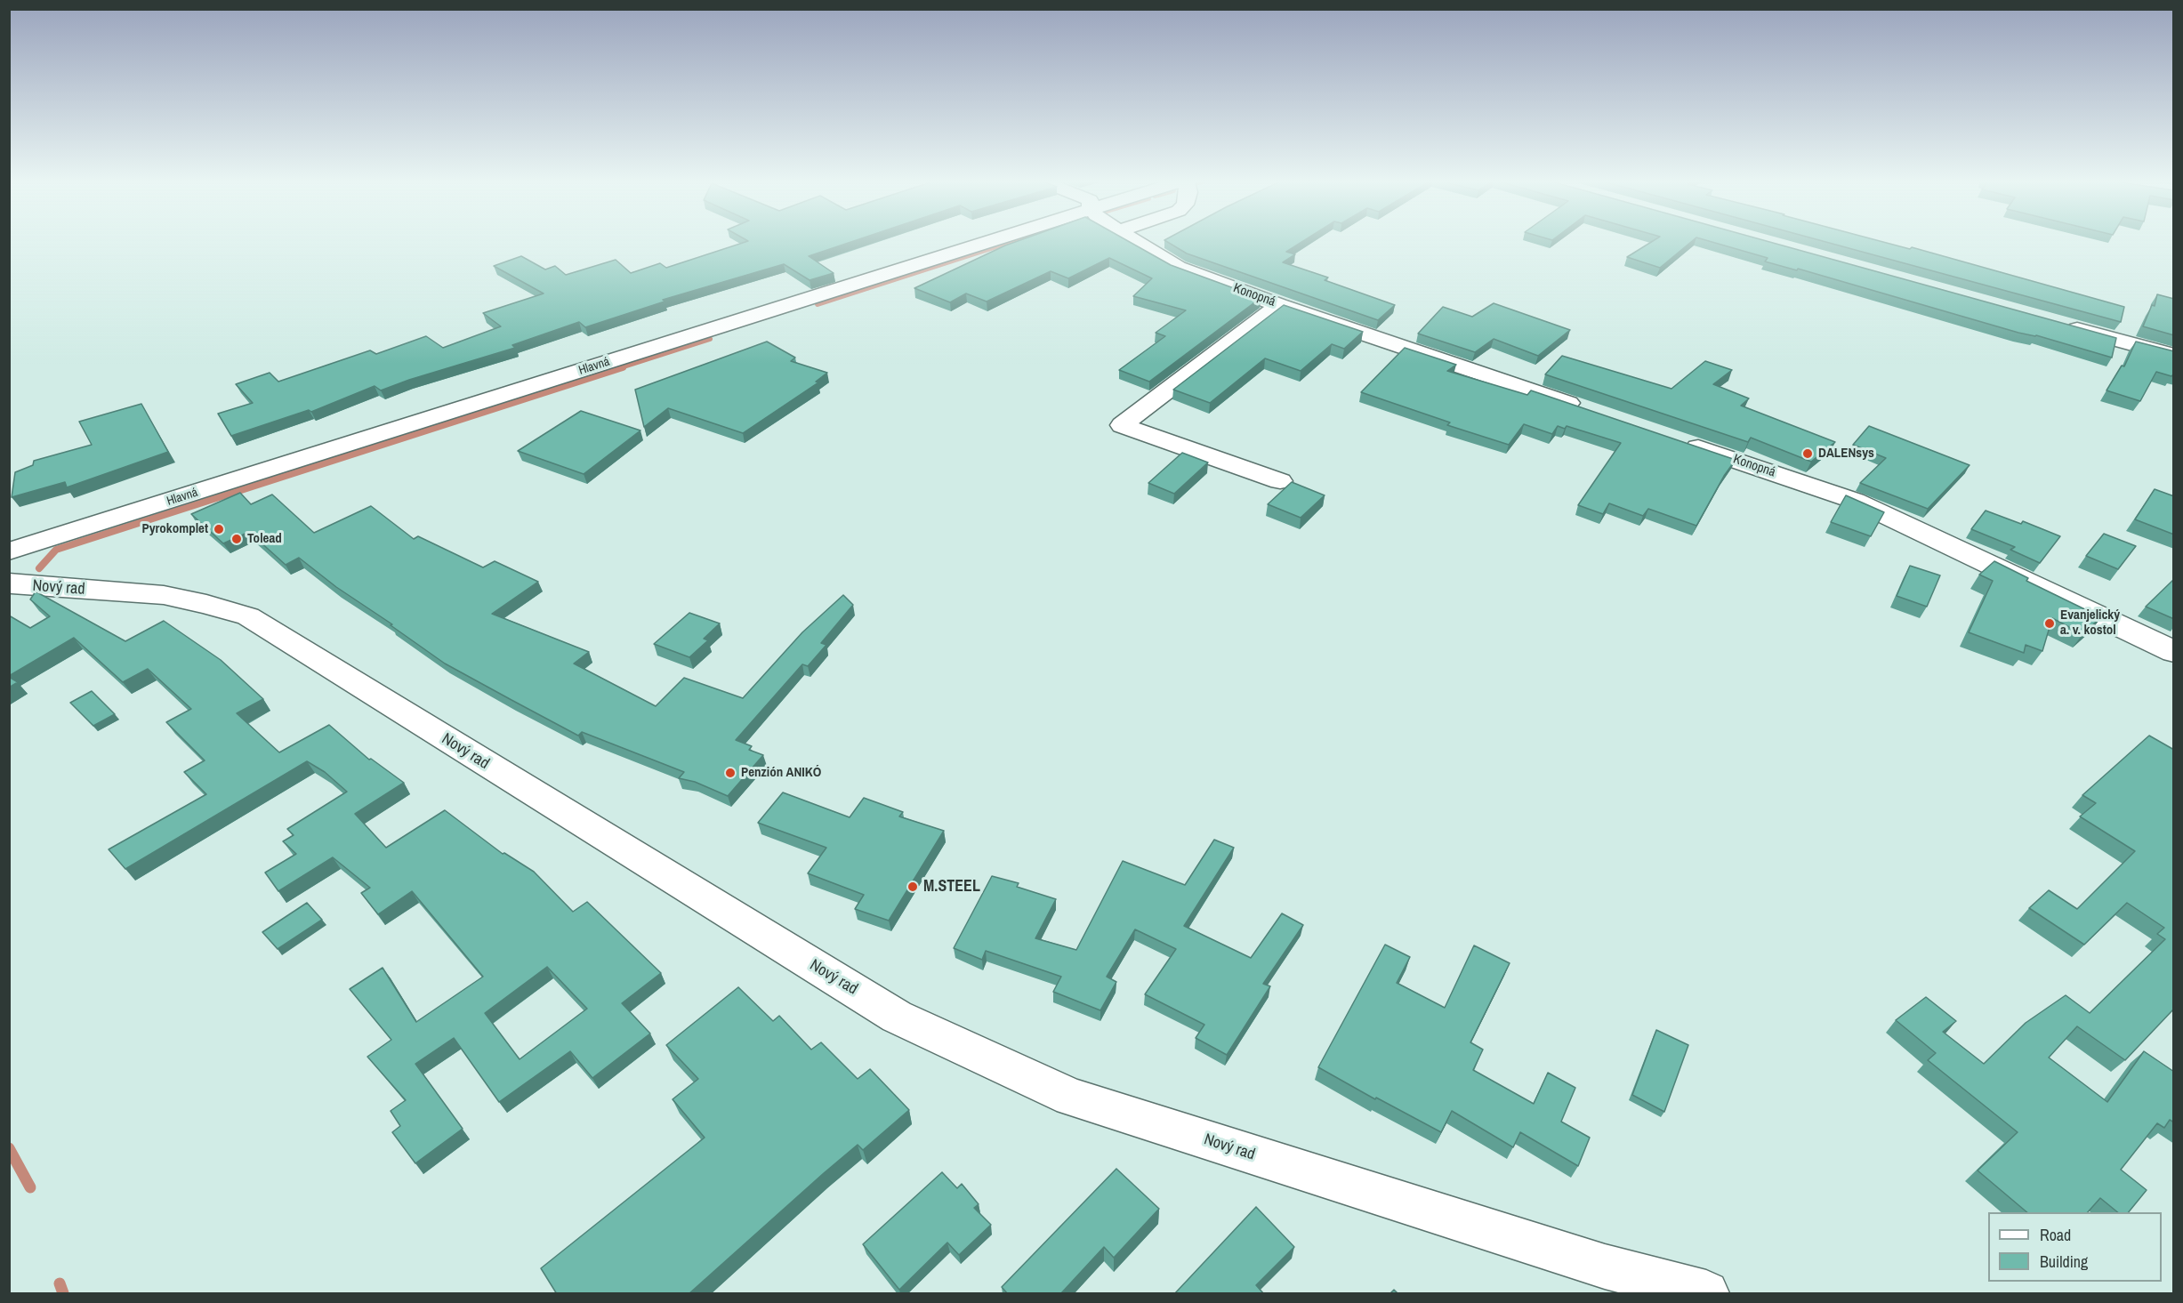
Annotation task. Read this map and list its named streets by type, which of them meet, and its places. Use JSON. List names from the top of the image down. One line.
{"streets":{"street":["Konopná","Hlavná","Nový rad"]},"places":["DALENsys","Pyrokomplet","Tolead","Evanjelický a. v. kostol","Penzión ANIKÓ","M.STEEL"],"legend":["Road","Building"]}
